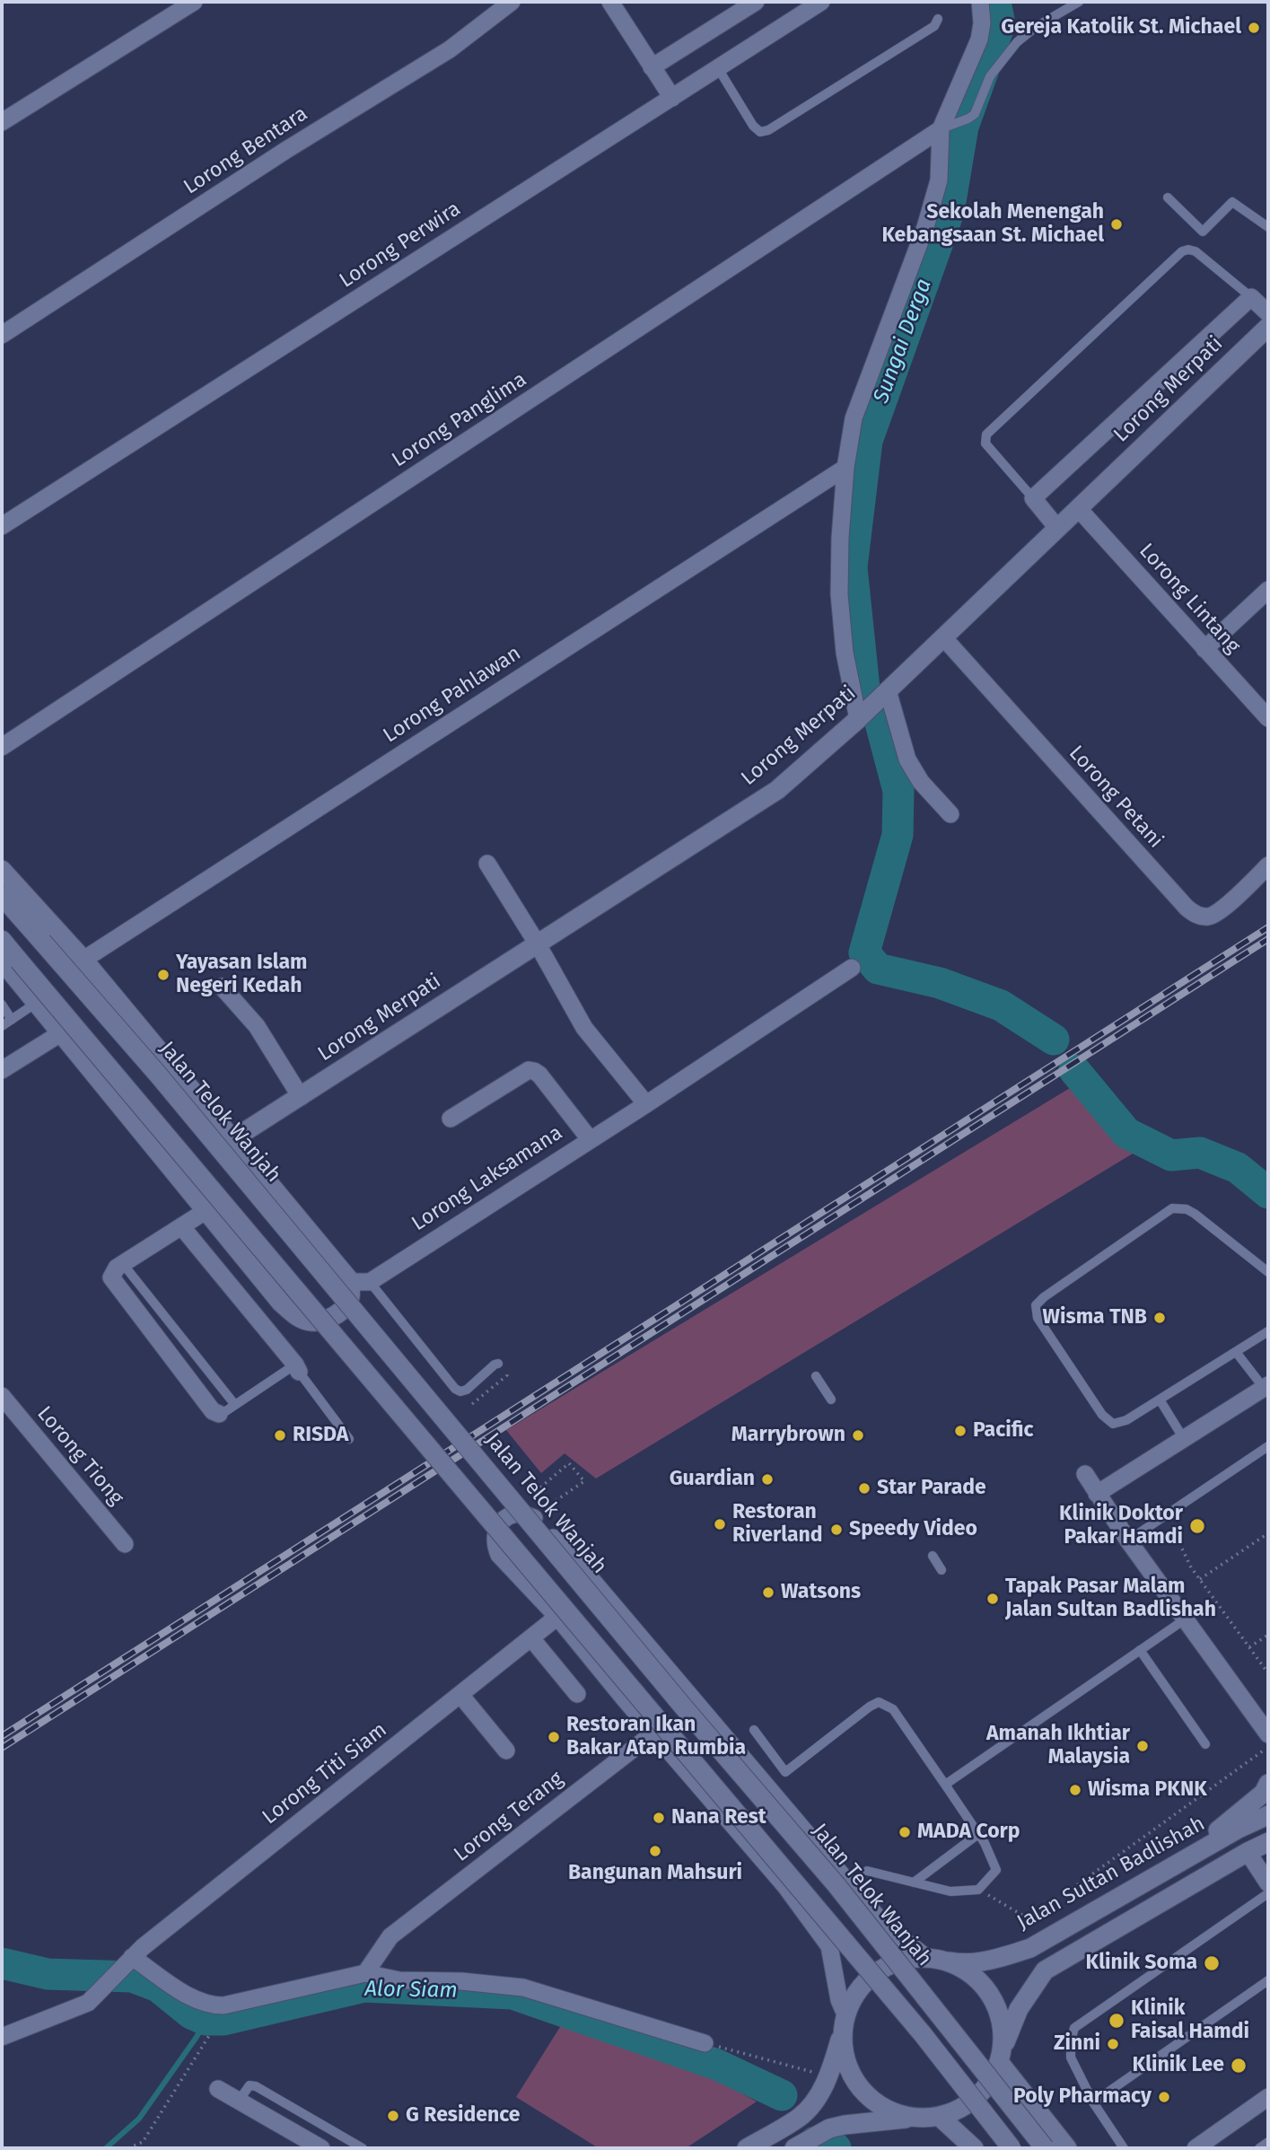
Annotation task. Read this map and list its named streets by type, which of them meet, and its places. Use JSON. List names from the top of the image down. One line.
{"streets":{"main road":["Lorong Merpati","Jalan Telok Wanjah","Jalan Sultan Badlishah"],"street":["Lorong Bentara","Lorong Perwira","Lorong Panglima","Lorong Lintang","Lorong Pahlawan","Lorong Petani","Lorong Laksamana","Lorong Tiong","Lorong Titi Siam","Lorong Terang"]},"crossings":[["Lorong Merpati","Lorong Lintang"],["Lorong Merpati","Lorong Petani"]],"water":["Sungai Derga","Alor Siam"],"places":["Gereja Katolik St. Michael","Sekolah Menengah Kebangsaan St. Michael","Yayasan Islam Negeri Kedah","Wisma TNB","Pacific","RISDA","Marrybrown","Guardian","Star Parade","Restoran Riverland","Klinik Doktor Pakar Hamdi","Speedy Video","Watsons","Tapak Pasar Malam Jalan Sultan Badlishah","Restoran Ikan Bakar Atap Rumbia","Amanah Ikhtiar Malaysia","Wisma PKNK","Nana Rest","MADA Corp","Bangunan Mahsuri","Klinik Soma","Klinik Faisal Hamdi","Zinni","Klinik Lee","Poly Pharmacy","G Residence"]}
